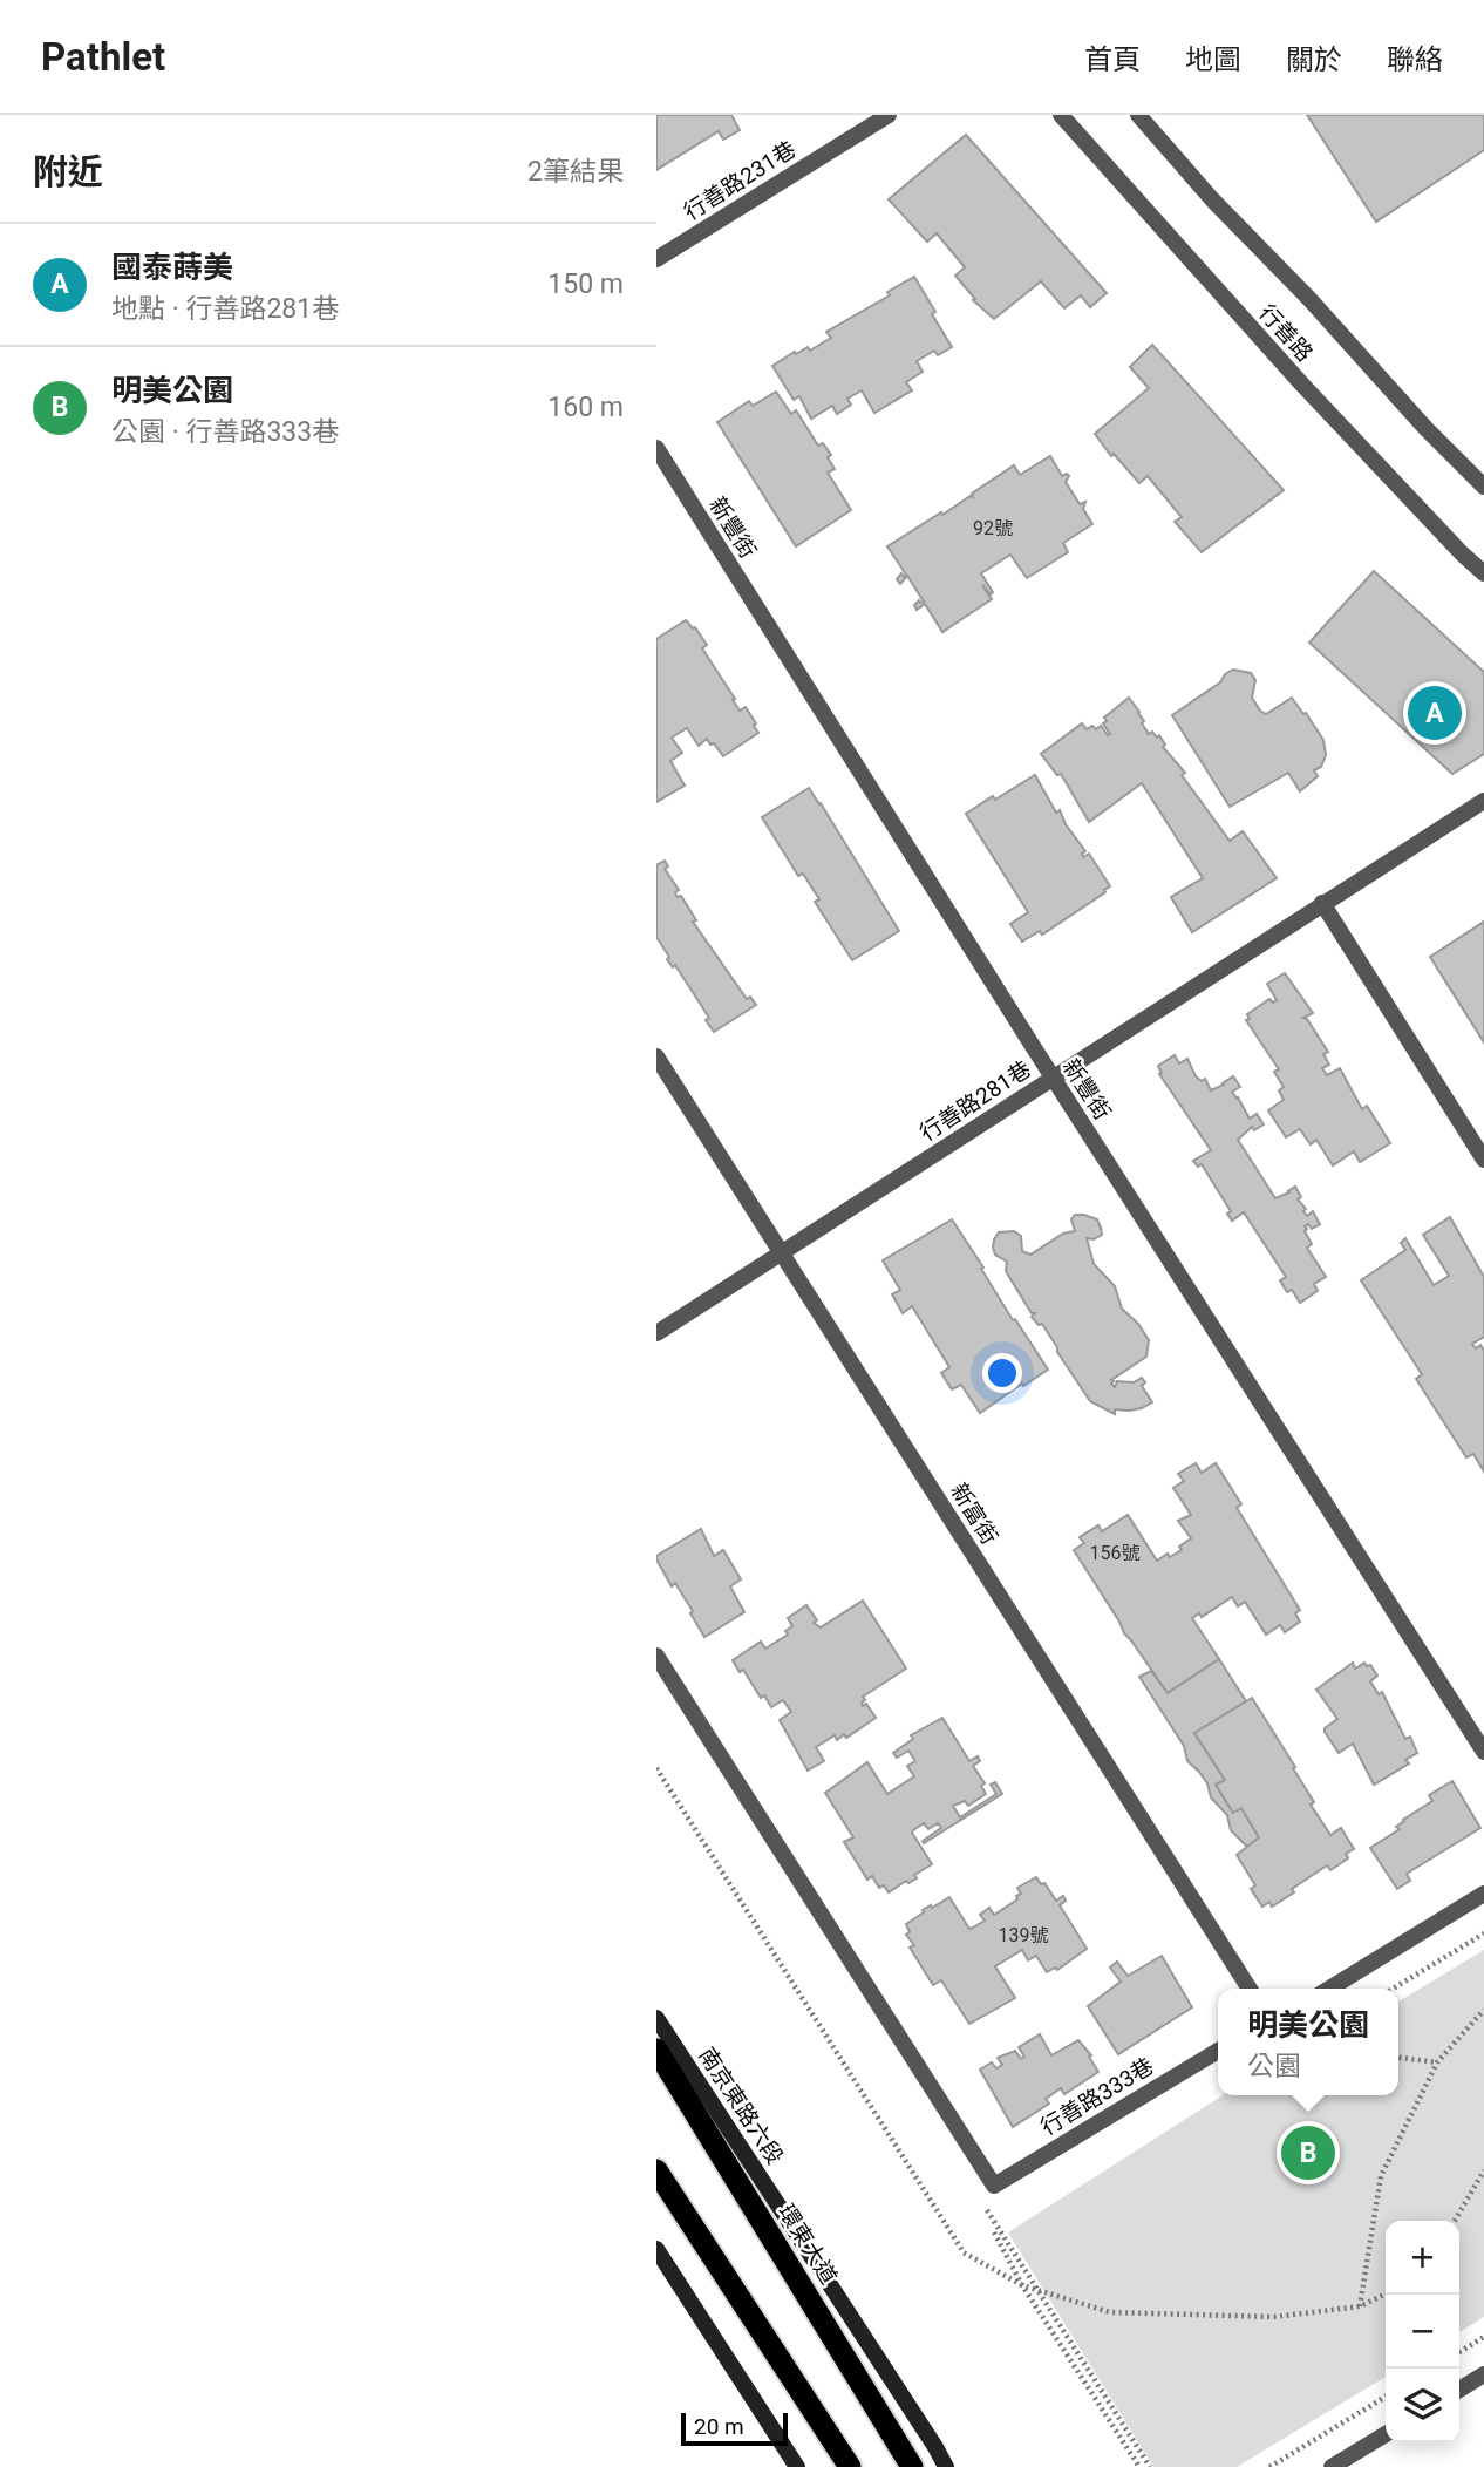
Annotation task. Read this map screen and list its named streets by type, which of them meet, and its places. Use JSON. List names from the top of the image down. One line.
{"streets":{"highway":["環東大道"],"main road":["南京東路六段"],"street":["行善路231巷","行善路","新豐街","行善路281巷","新富街","行善路333巷"]},"crossings":[["新豐街","行善路281巷"],["行善路281巷","新富街"]],"house_numbers":["92號","156號","139號"],"scale_bar":"20 m","page":{"header":"Pathlet","nav":["首頁","地圖","關於","聯絡"],"heading":["附近","2筆結果"],"list":[{"mark":"A","name":"國泰蒔美","note":"地點 · 行善路281巷","value":"150 m"},{"mark":"B","name":"明美公園","note":"公園 · 行善路333巷","value":"160 m"}],"pins":["A","B"],"popup":["明美公園","公園"],"map_buttons":["+","−"],"scale":"20 m"}}
